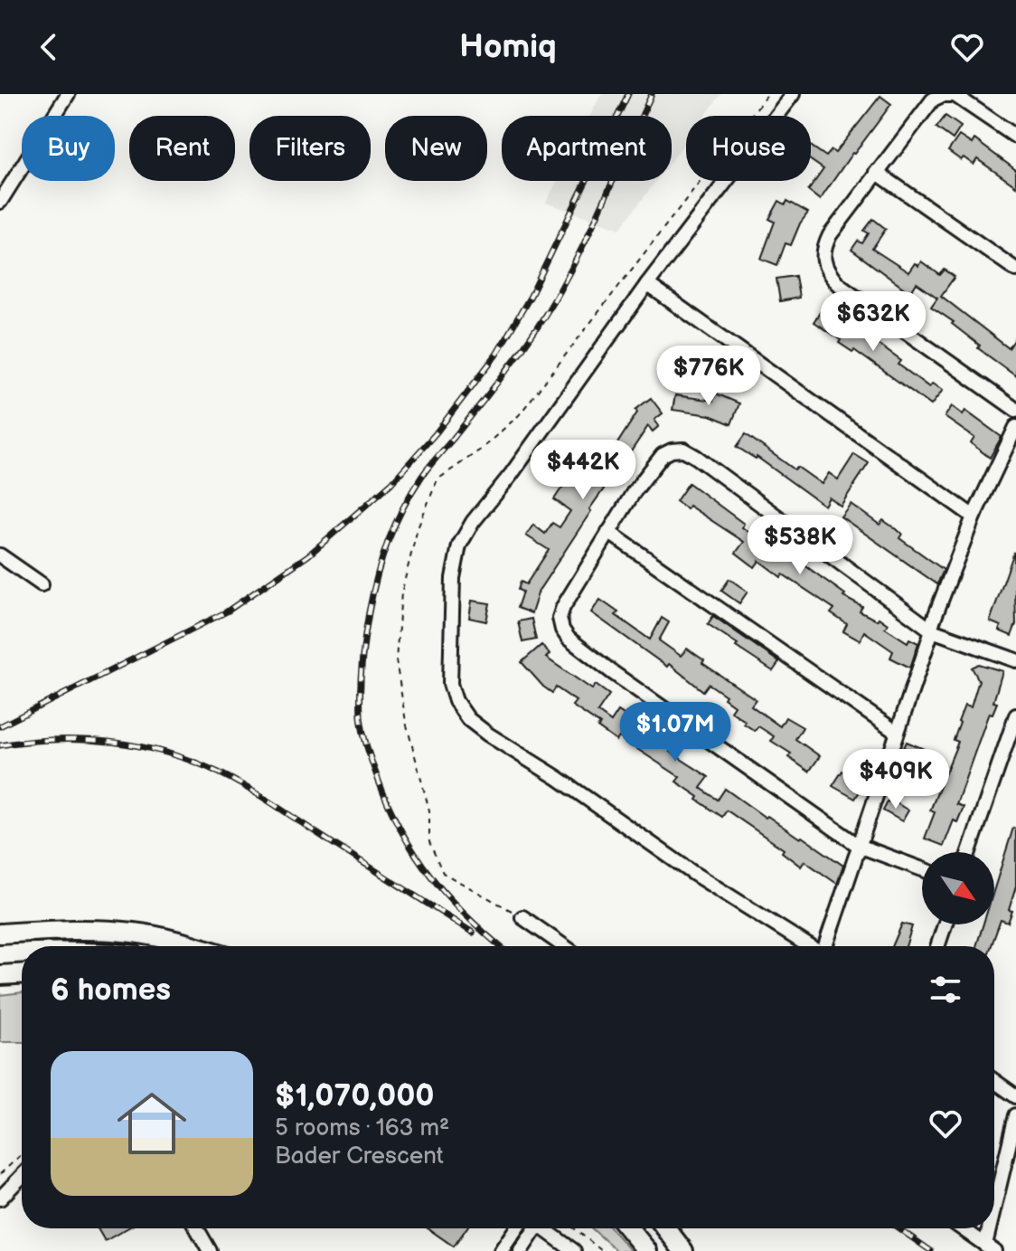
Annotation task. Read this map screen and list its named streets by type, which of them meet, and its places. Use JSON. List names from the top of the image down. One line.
{"north":"bottom right","page":{"header":"Homiq","chip":["Buy","Rent","Filters","New","Apartment","House"],"price":["$632K","$776K","$442K","$538K","$1.07M","$409K"],"heading":"6 homes","list":[{"name":"$1,070,000","note":"5 rooms · 163 m² · Bader Crescent"}]}}
